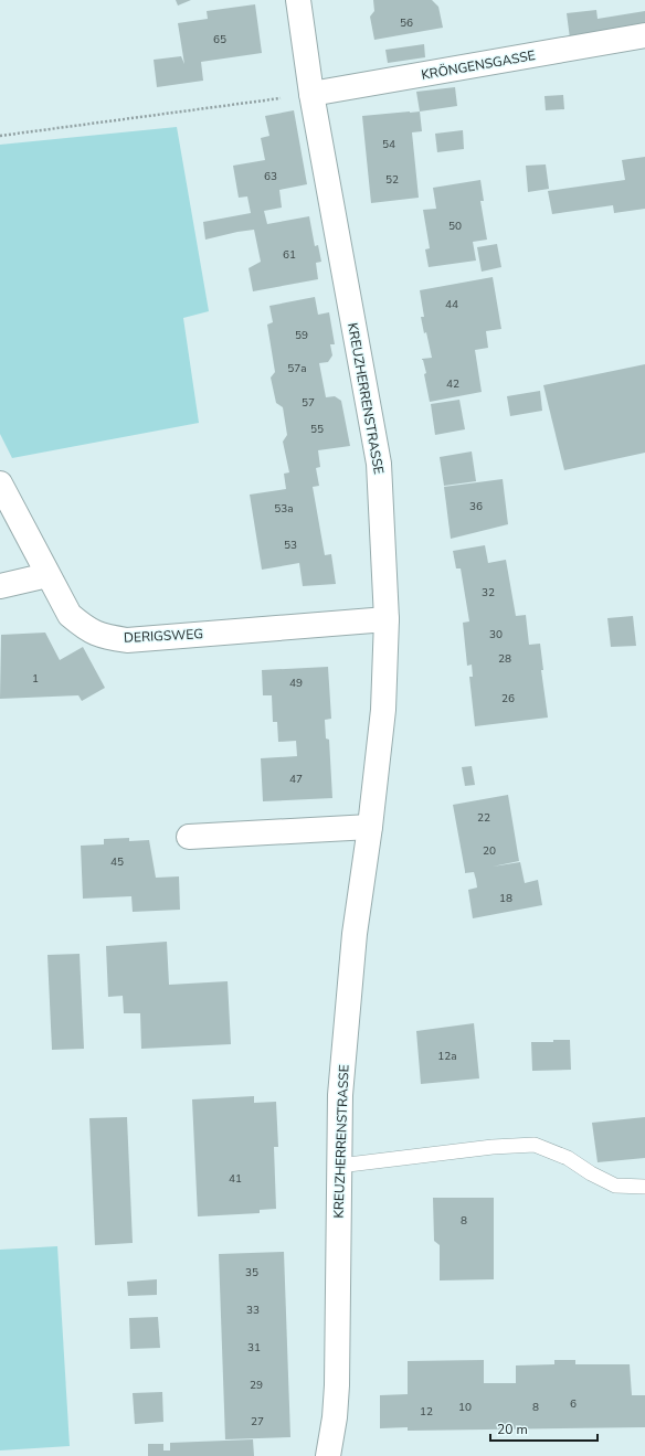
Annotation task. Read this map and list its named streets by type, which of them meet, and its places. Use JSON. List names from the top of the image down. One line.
{"streets":{"street":["KRÖNGENSGASSE","KREUZHERRENSTRASSE","DERIGSWEG"]},"crossings":[["KRÖNGENSGASSE","KREUZHERRENSTRASSE"],["KREUZHERRENSTRASSE","DERIGSWEG"]],"house_numbers":["56","65","54","63","52","50","61","44","59","57a","42","57","55","36","53a","53","32","30","28","1","49","26","47","22","20","45","18","12a","41","8","35","33","31","29","6","10","8","12","27"],"scale_bar":"20 m"}
